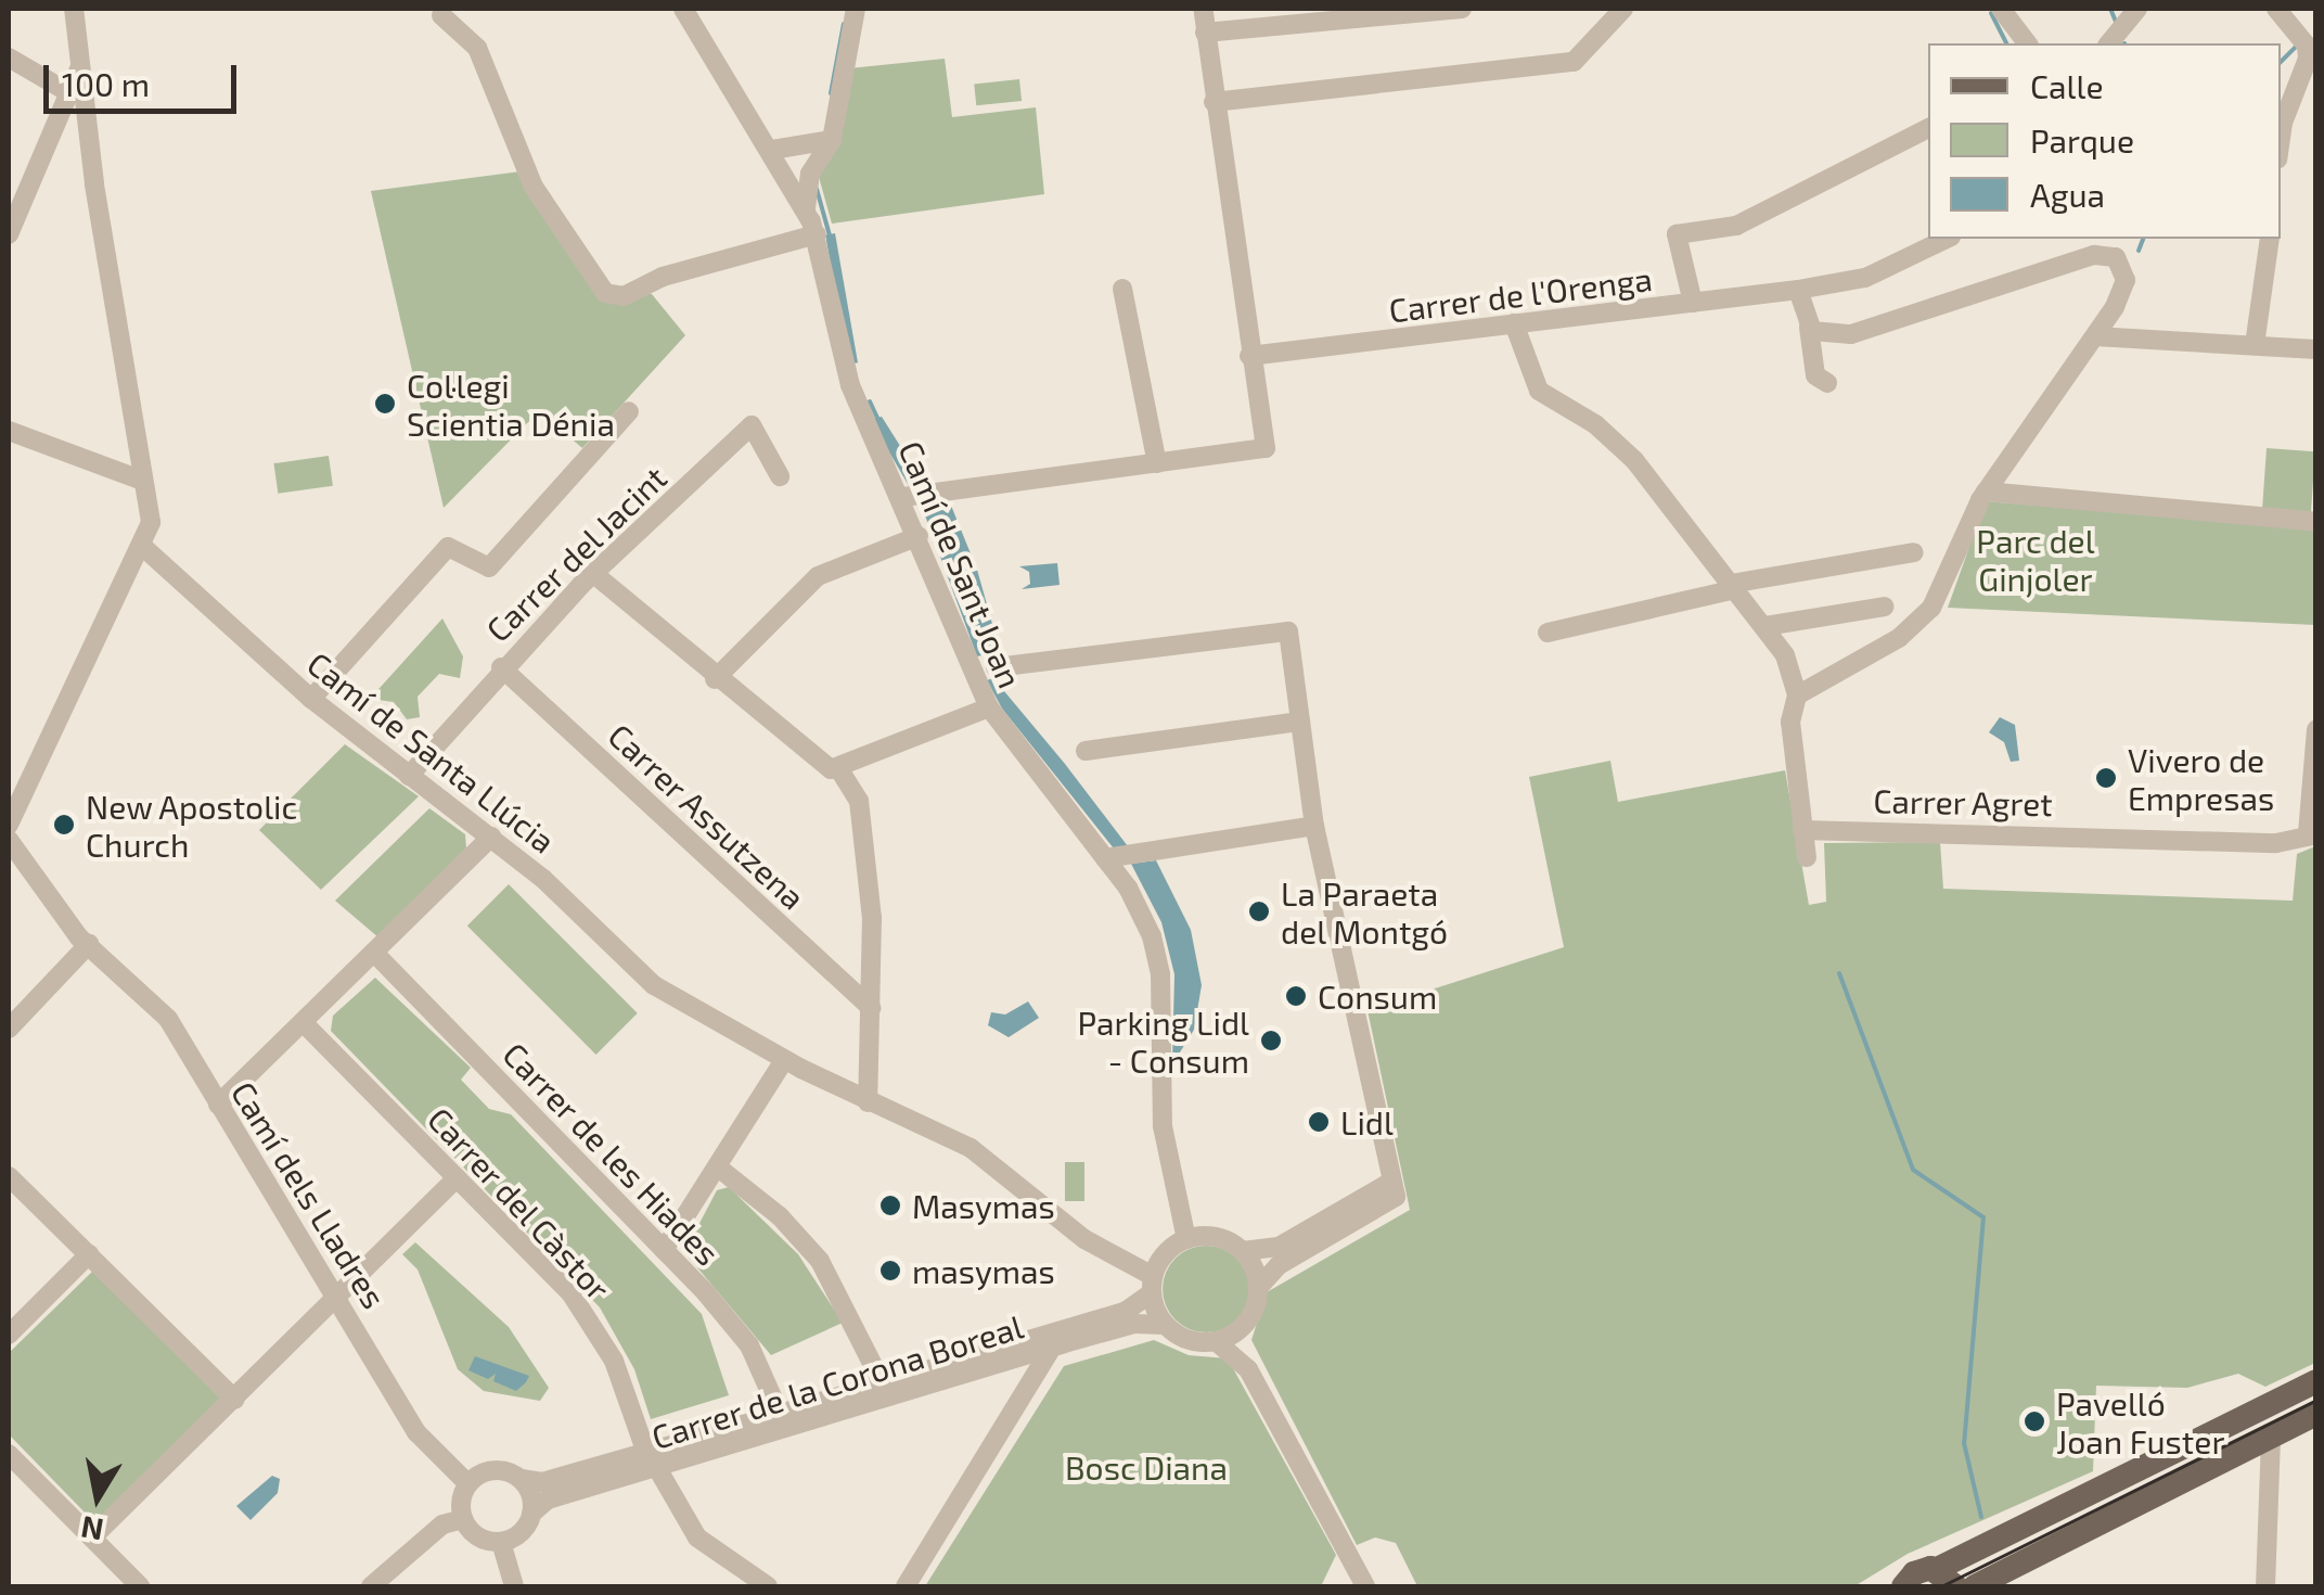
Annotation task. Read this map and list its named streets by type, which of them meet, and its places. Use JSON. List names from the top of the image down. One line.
{"streets":{"street":["Carrer de l'Orenga","Carrer del Jacint","Camí de Sant Joan","Camí de Santa Llúcia","Carrer Agret","Carrer Assutzena","Carrer de les Hiades","Camí dels Lladres","Carrer del Càstor","Carrer de la Corona Boreal"]},"crossings":[["Carrer del Jacint","Camí de Santa Llúcia"],["Carrer del Jacint","Carrer Assutzena"],["Camí de Sant Joan","Camí de Santa Llúcia"],["Camí de Sant Joan","Carrer de la Corona Boreal"],["Camí de Santa Llúcia","Carrer de la Corona Boreal"],["Carrer de les Hiades","Carrer de la Corona Boreal"],["Camí dels Lladres","Carrer de la Corona Boreal"],["Carrer del Càstor","Carrer de la Corona Boreal"]],"parks":["Parc del Ginjoler","Bosc Diana"],"places":["Col·legi Scientia Dénia","Vivero de Empresas","New Apostolic Church","La Paraeta del Montgó","Consum","Parking Lidl - Consum","Lidl","Masymas","masymas","Pavelló Joan Fuster"],"legend":["Calle","Parque","Agua"],"scale_bar":"100 m","north":"bottom"}
